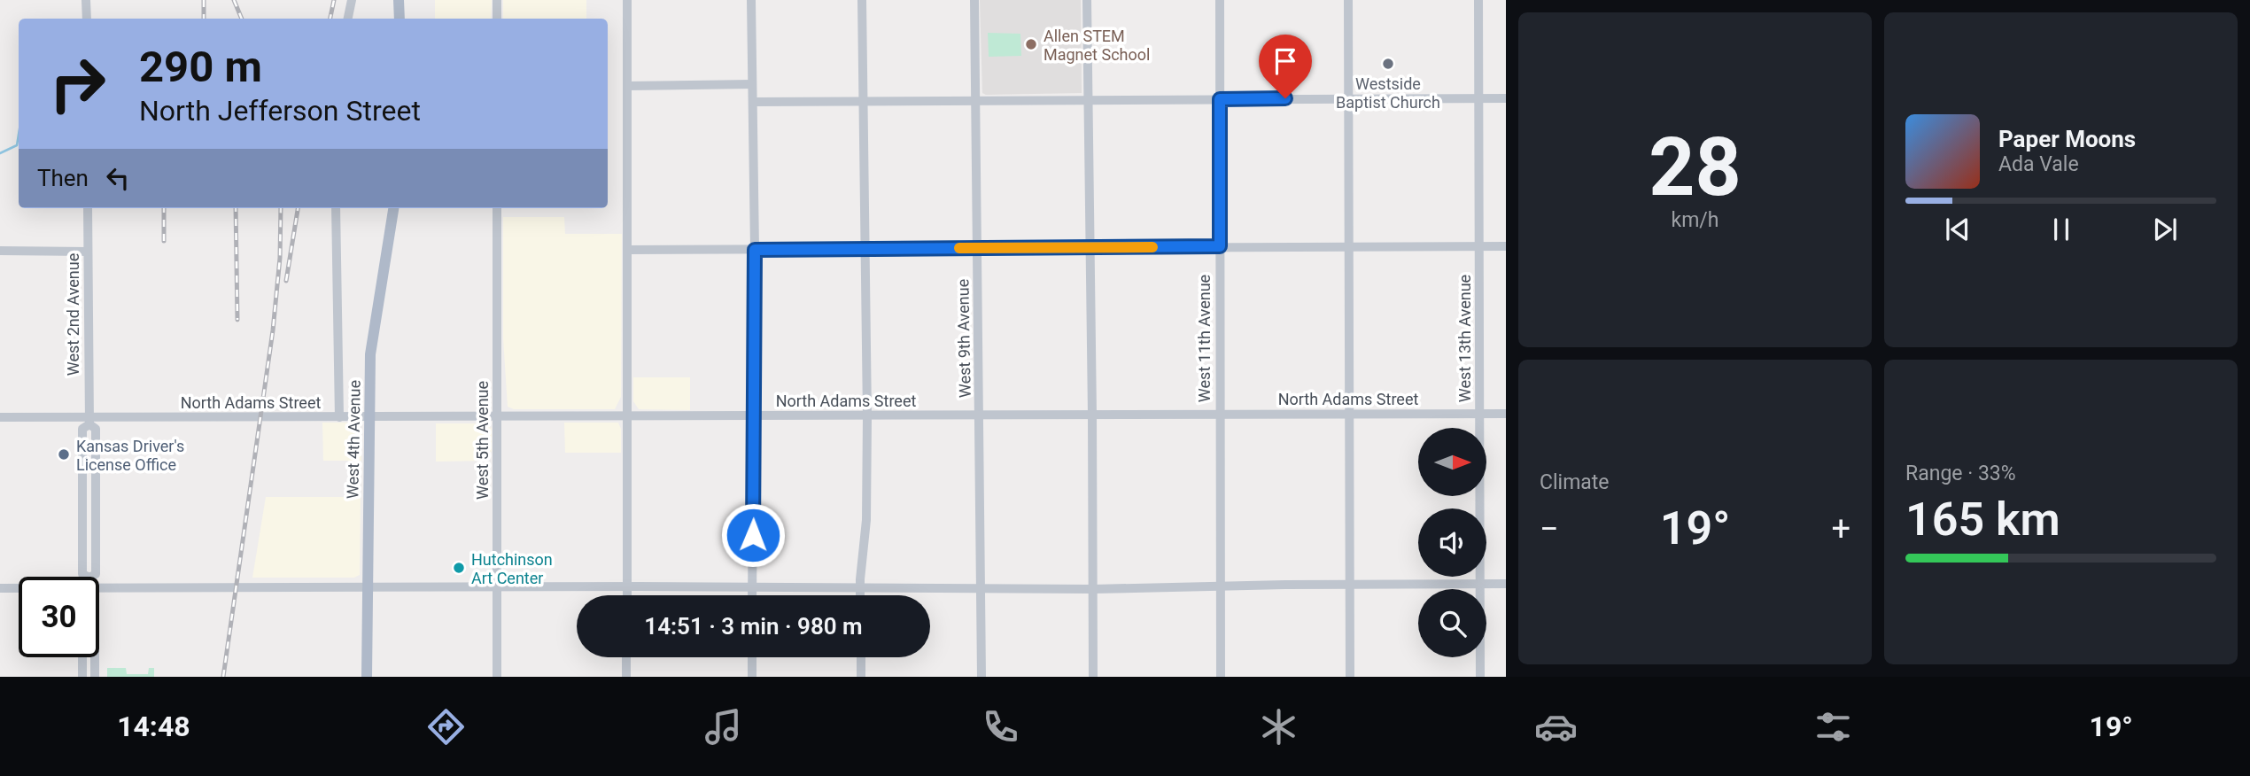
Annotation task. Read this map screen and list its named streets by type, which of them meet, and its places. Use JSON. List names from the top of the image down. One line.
{"streets":{"main road":["West 4th Avenue"],"street":["West 2nd Avenue","West 9th Avenue","West 11th Avenue","West 13th Avenue","North Adams Street","West 5th Avenue"]},"crossings":[["West 2nd Avenue","North Adams Street"],["West 9th Avenue","North Adams Street"],["West 11th Avenue","North Adams Street"],["West 13th Avenue","North Adams Street"],["North Adams Street","West 4th Avenue"],["North Adams Street","West 5th Avenue"]],"places":["Allen STEM Magnet School","Westside Baptist Church","Kansas Driver's License Office","Hutchinson Art Center"],"north":"right","page":{"tile":[["28","km/h"],"Climate",["Range · 33%","165 km"]],"turn":["290 m","North Jefferson Street"],"song":["Paper Moons","Ada Vale"],"then":"Then","heat":["−","19°","+"],"limit":"30","trip":"14:51 · 3 min · 980 m","tabs":["14:48","19°"]}}
